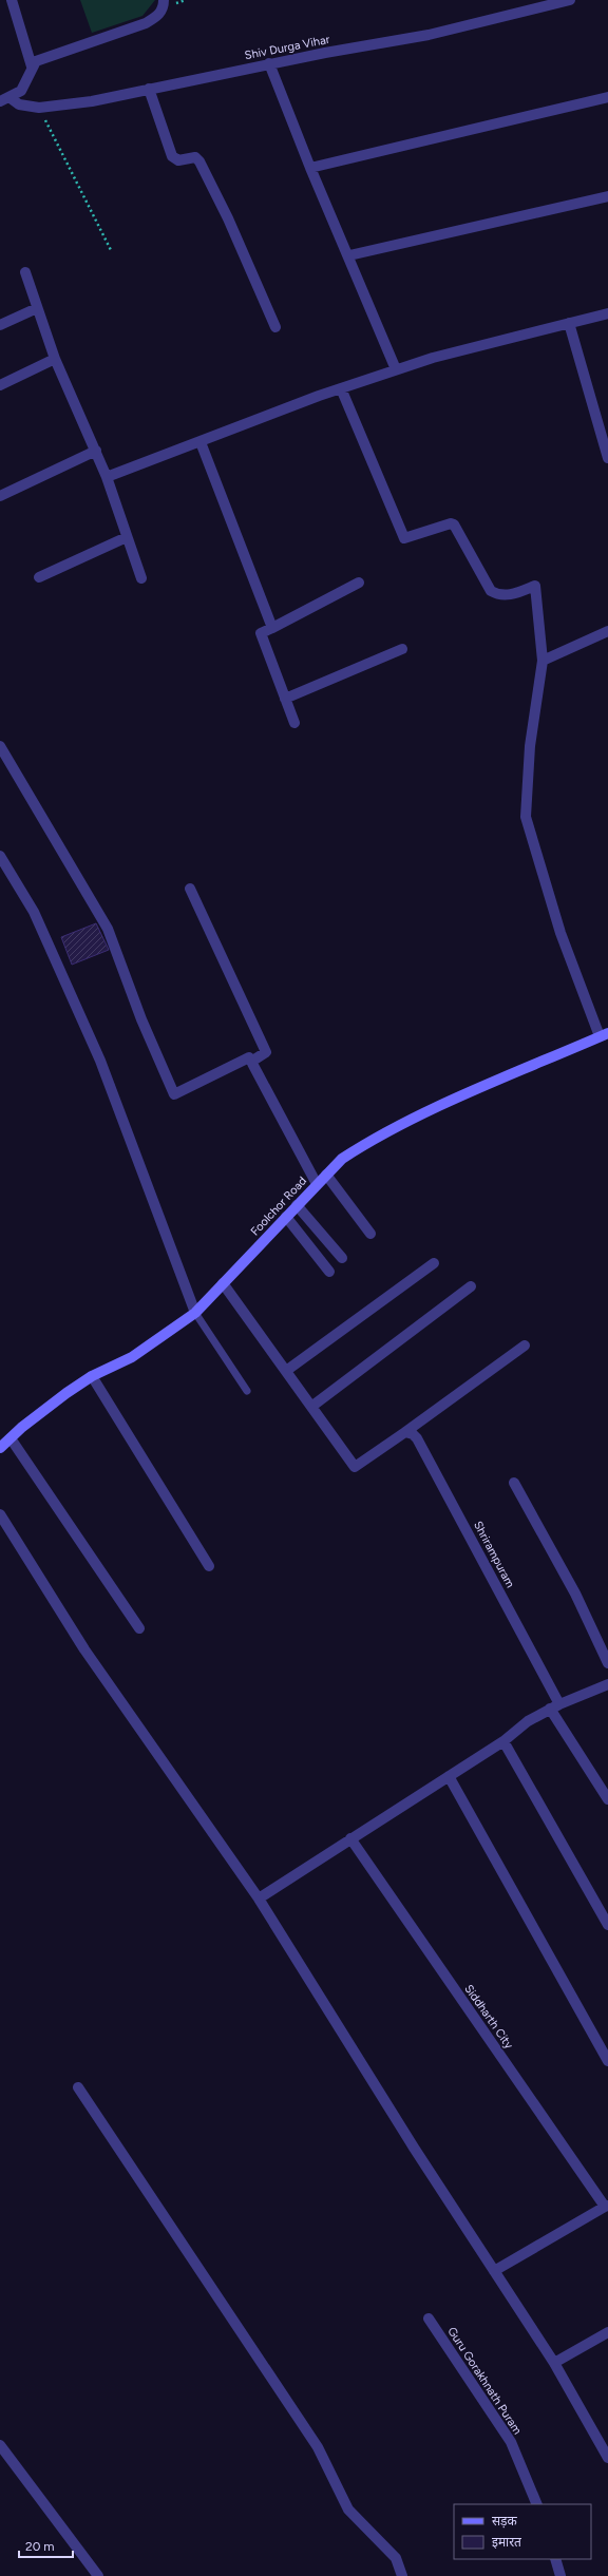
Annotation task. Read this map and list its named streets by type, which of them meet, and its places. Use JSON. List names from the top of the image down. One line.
{"streets":{"street":["Shiv Durga Vihar","Foolchor Road","Shrirampuram","Siddharth City","Guru Gorakhnath Puram"]},"legend":["सड़क","इमारत"],"scale_bar":"20 m"}
